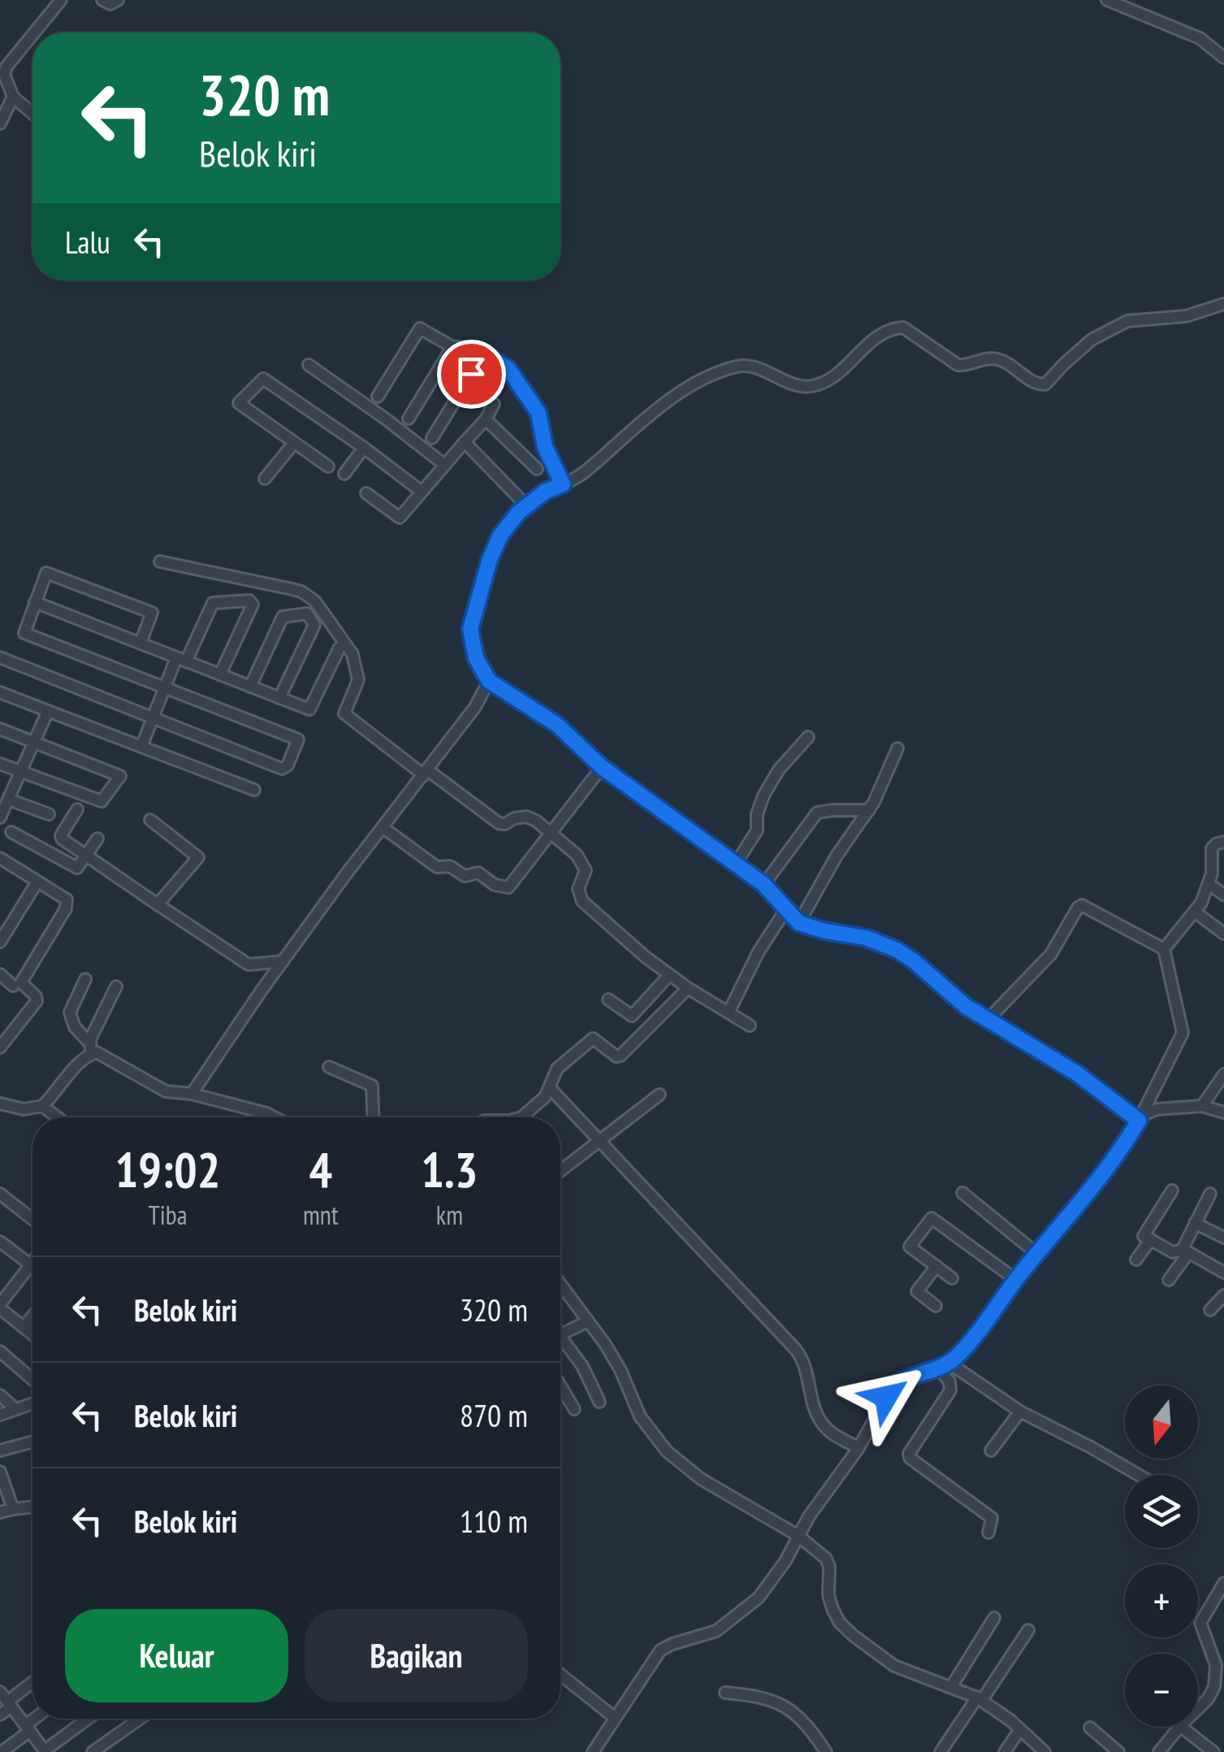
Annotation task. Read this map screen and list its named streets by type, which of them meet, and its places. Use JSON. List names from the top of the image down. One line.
{"north":"bottom","page":{"turn":["320 m","Belok kiri"],"then":"Lalu","eta":["19:02","Tiba","4","mnt","1.3","km"],"list":[{"name":"Belok kiri","value":"320 m"},{"name":"Belok kiri","value":"870 m"},{"name":"Belok kiri","value":"110 m"}],"map_buttons":["+","−"],"buttons":["Keluar","Bagikan"]}}
